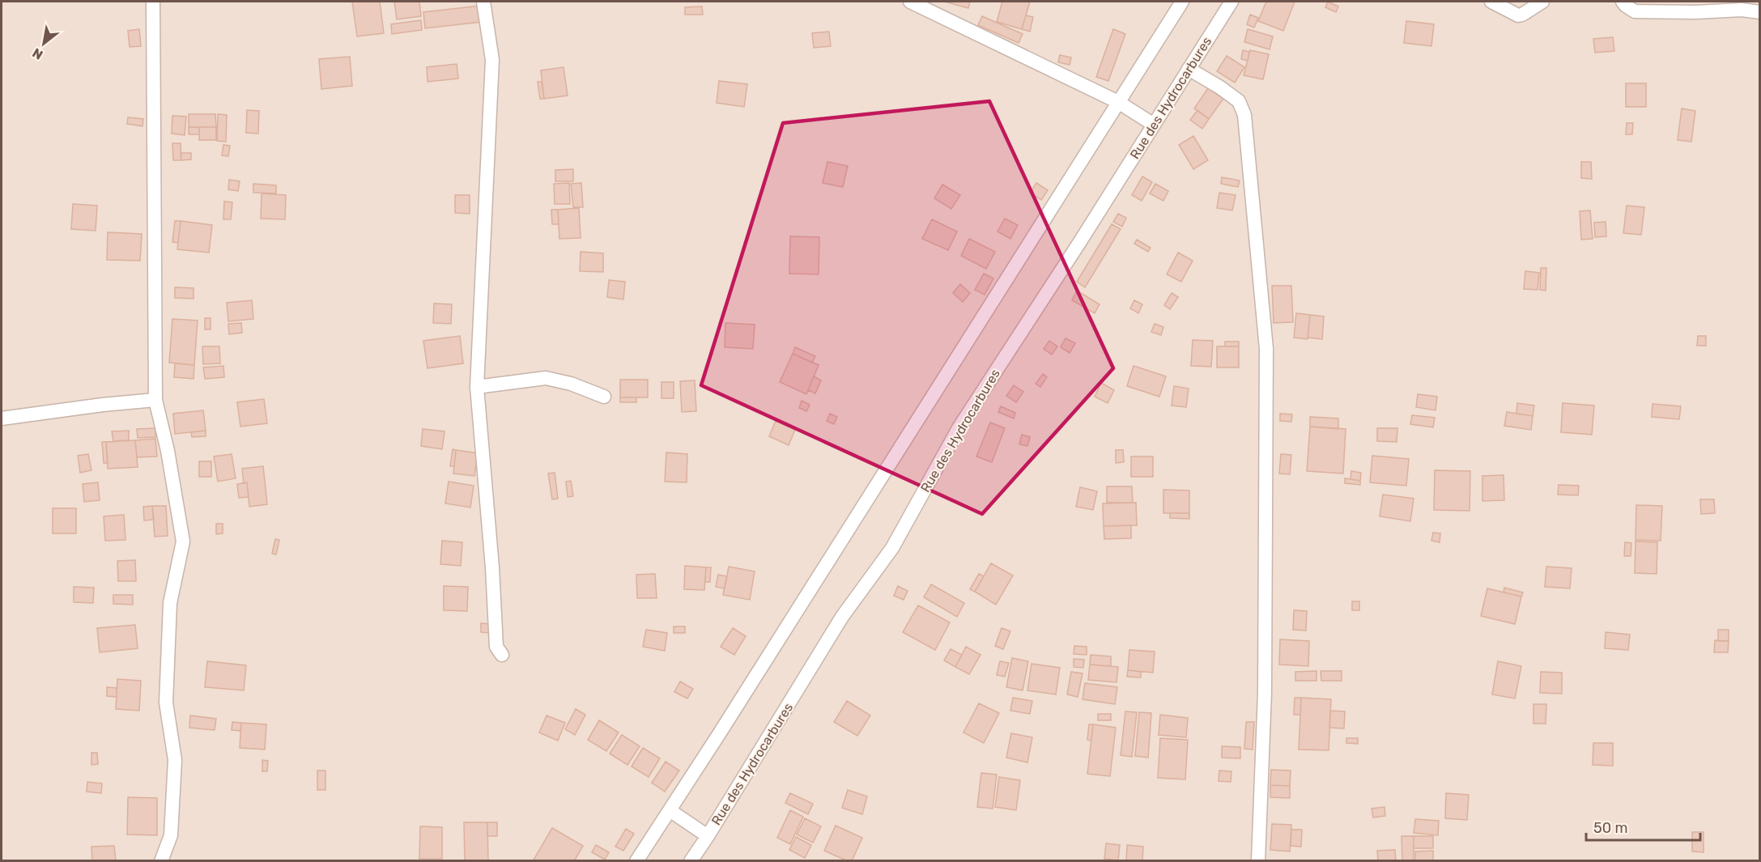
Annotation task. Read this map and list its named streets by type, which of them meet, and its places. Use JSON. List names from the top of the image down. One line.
{"streets":{"street":["Rue des Hydrocarbures"]},"scale_bar":"50 m","north":"bottom left"}
